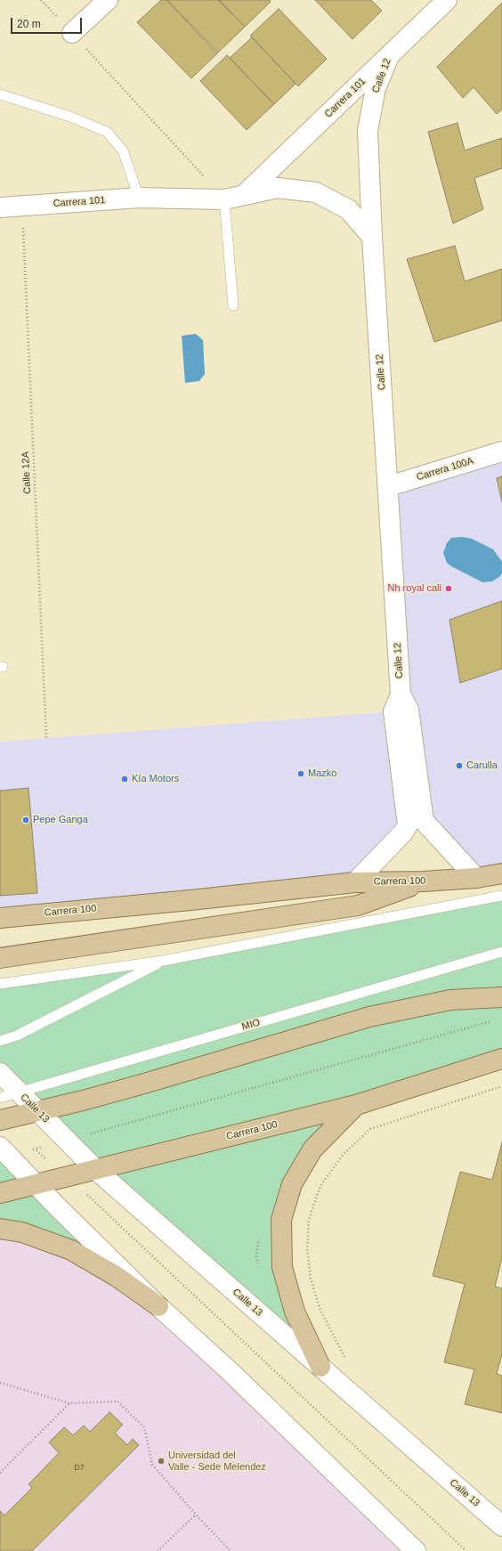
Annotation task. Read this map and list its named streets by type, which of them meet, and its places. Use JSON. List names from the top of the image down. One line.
{"streets":{"main road":["Carrera 100"],"street":["Calle 12","Carrera 101","Carrera 100A","Calle 13"],"lane":["MIO"],"path":["Calle 12A"]},"crossings":[["Calle 12","Carrera 101"],["Calle 12","Carrera 100A"],["Calle 12","Carrera 100"],["Carrera 101","Calle 12A"],["Carrera 100","Calle 13"],["MIO","Calle 13"]],"places":["Nh royal cali","Carulla","Mazko","Kía Motors","Pepe Ganga","Universidad del Valle - Sede Melendez"],"house_numbers":["D7"],"scale_bar":"20 m"}
